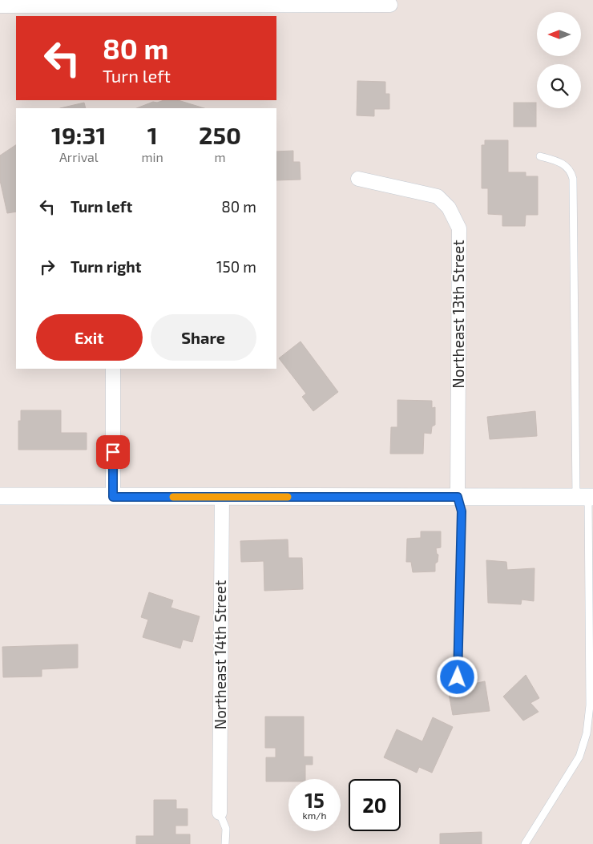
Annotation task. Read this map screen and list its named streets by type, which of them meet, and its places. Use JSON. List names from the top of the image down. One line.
{"streets":{"street":["Northeast 13th Street","Northeast 14th Street"]},"north":"left","page":{"turn":["80 m","Turn left"],"eta":["19:31","Arrival","1","min","250","m"],"list":[{"name":"Turn left","value":"80 m"},{"name":"Turn right","value":"150 m"}],"buttons":["Exit","Share"],"speed":"15 km/h","limit":"20"}}
